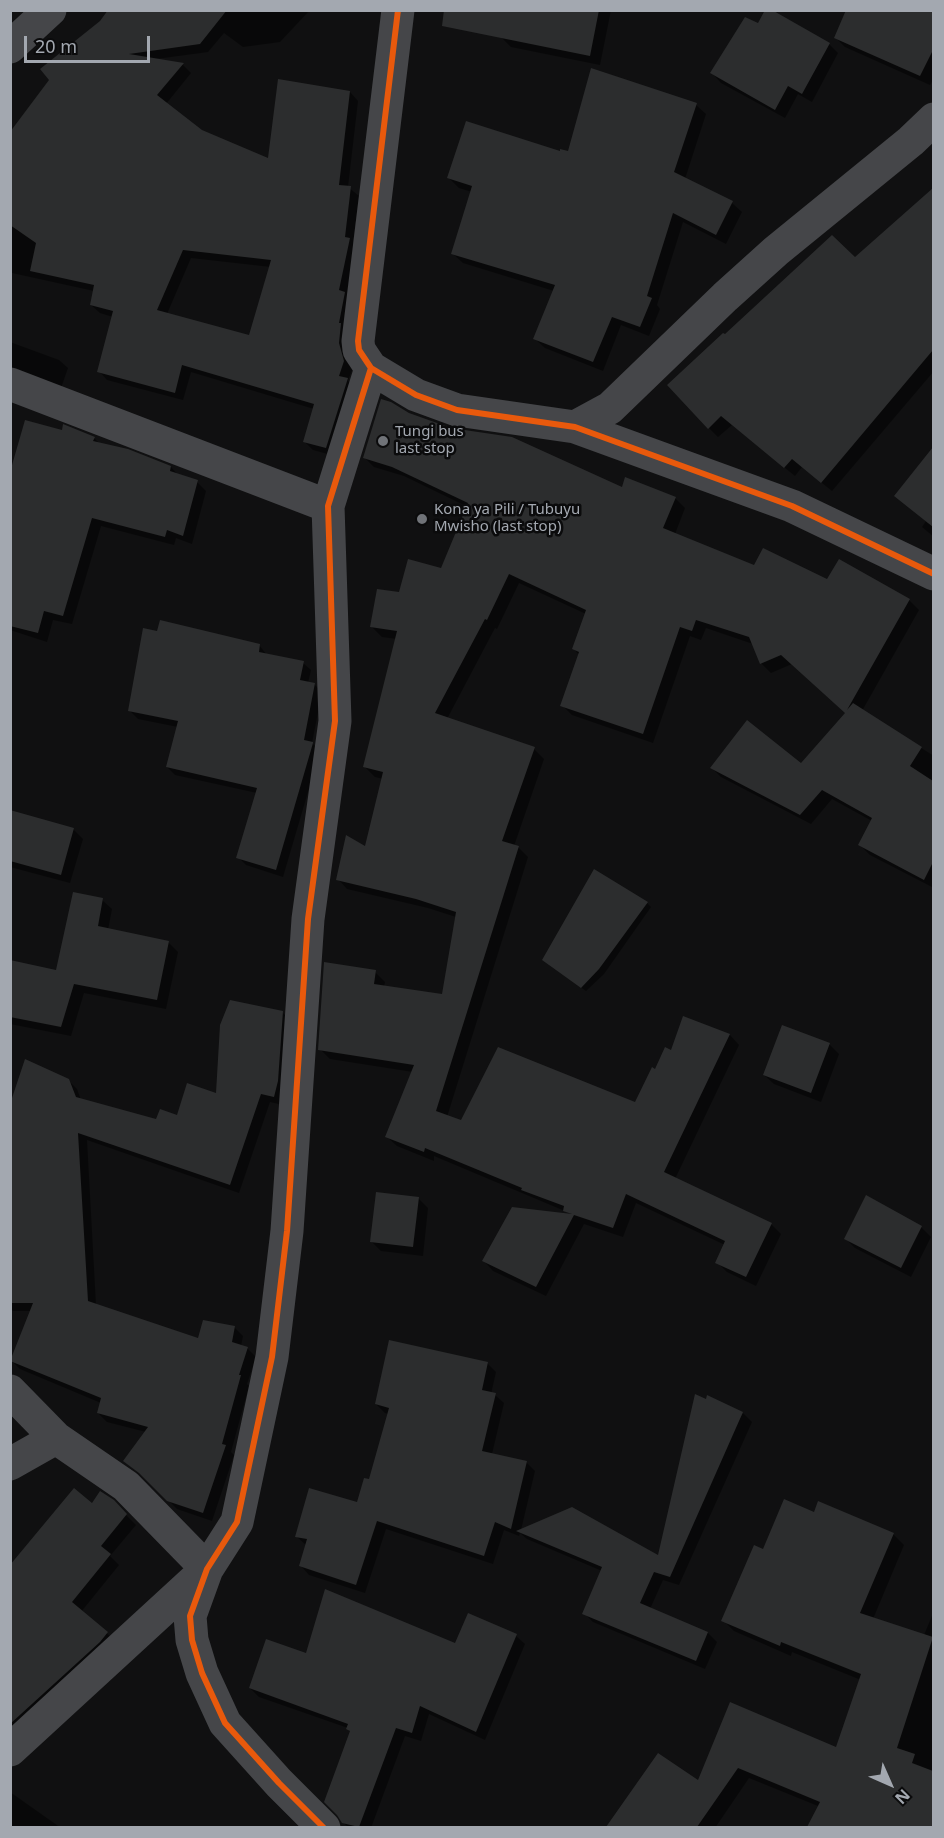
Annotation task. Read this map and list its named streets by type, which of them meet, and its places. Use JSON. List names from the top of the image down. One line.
{"places":["Tungi bus last stop","Kona ya Pili / Tubuyu Mwisho (last stop)"],"scale_bar":"20 m","north":"bottom right"}
